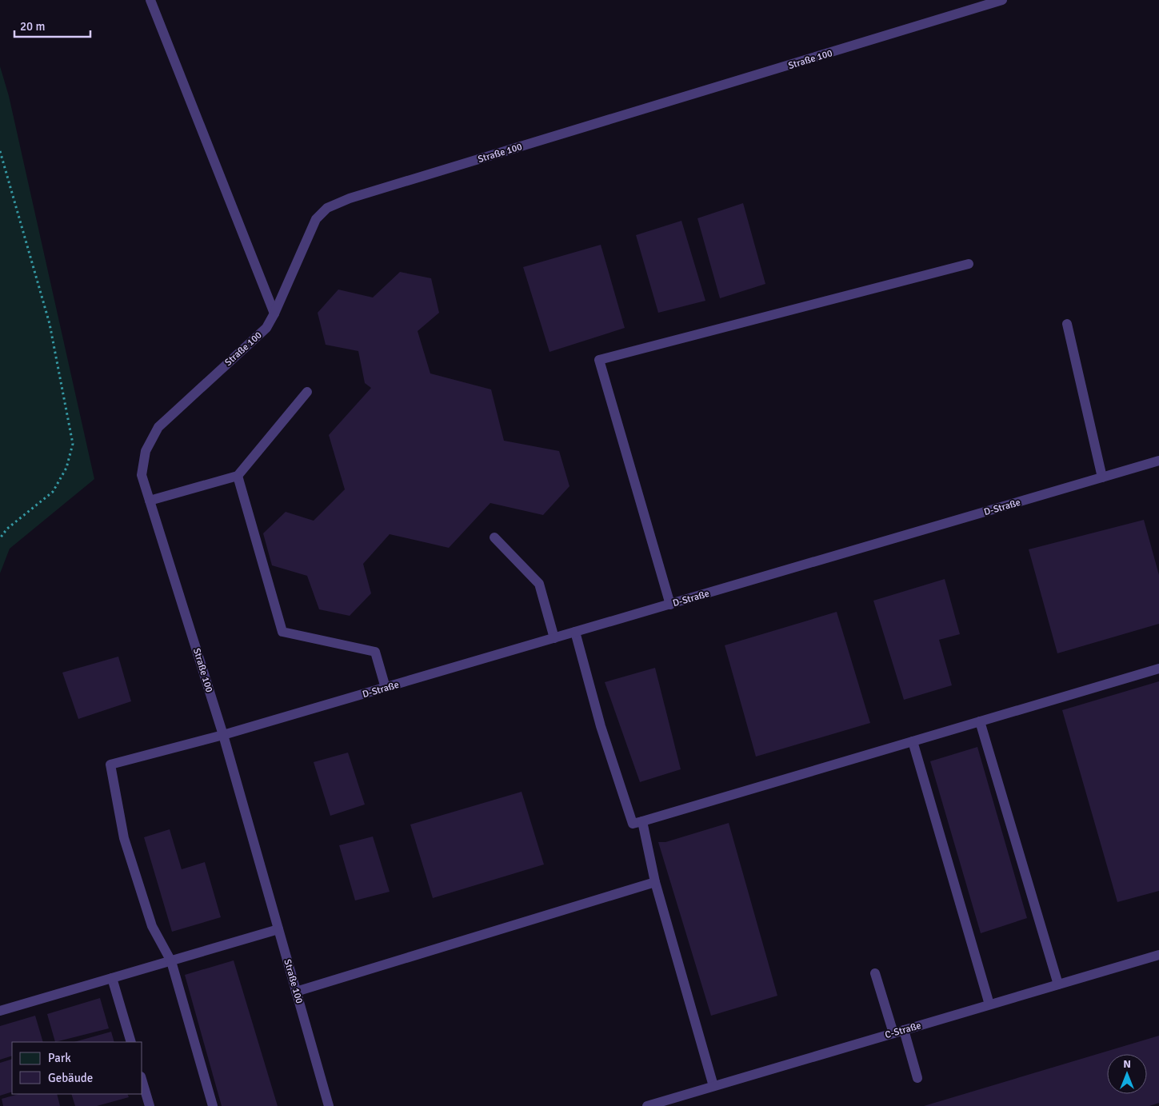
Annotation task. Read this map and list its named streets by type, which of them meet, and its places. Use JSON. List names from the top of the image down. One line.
{"streets":{"lane":["Straße 100","D-Straße","C-Straße"]},"crossings":[["Straße 100","D-Straße"]],"legend":["Park","Gebäude"],"scale_bar":"20 m","north":"top"}
